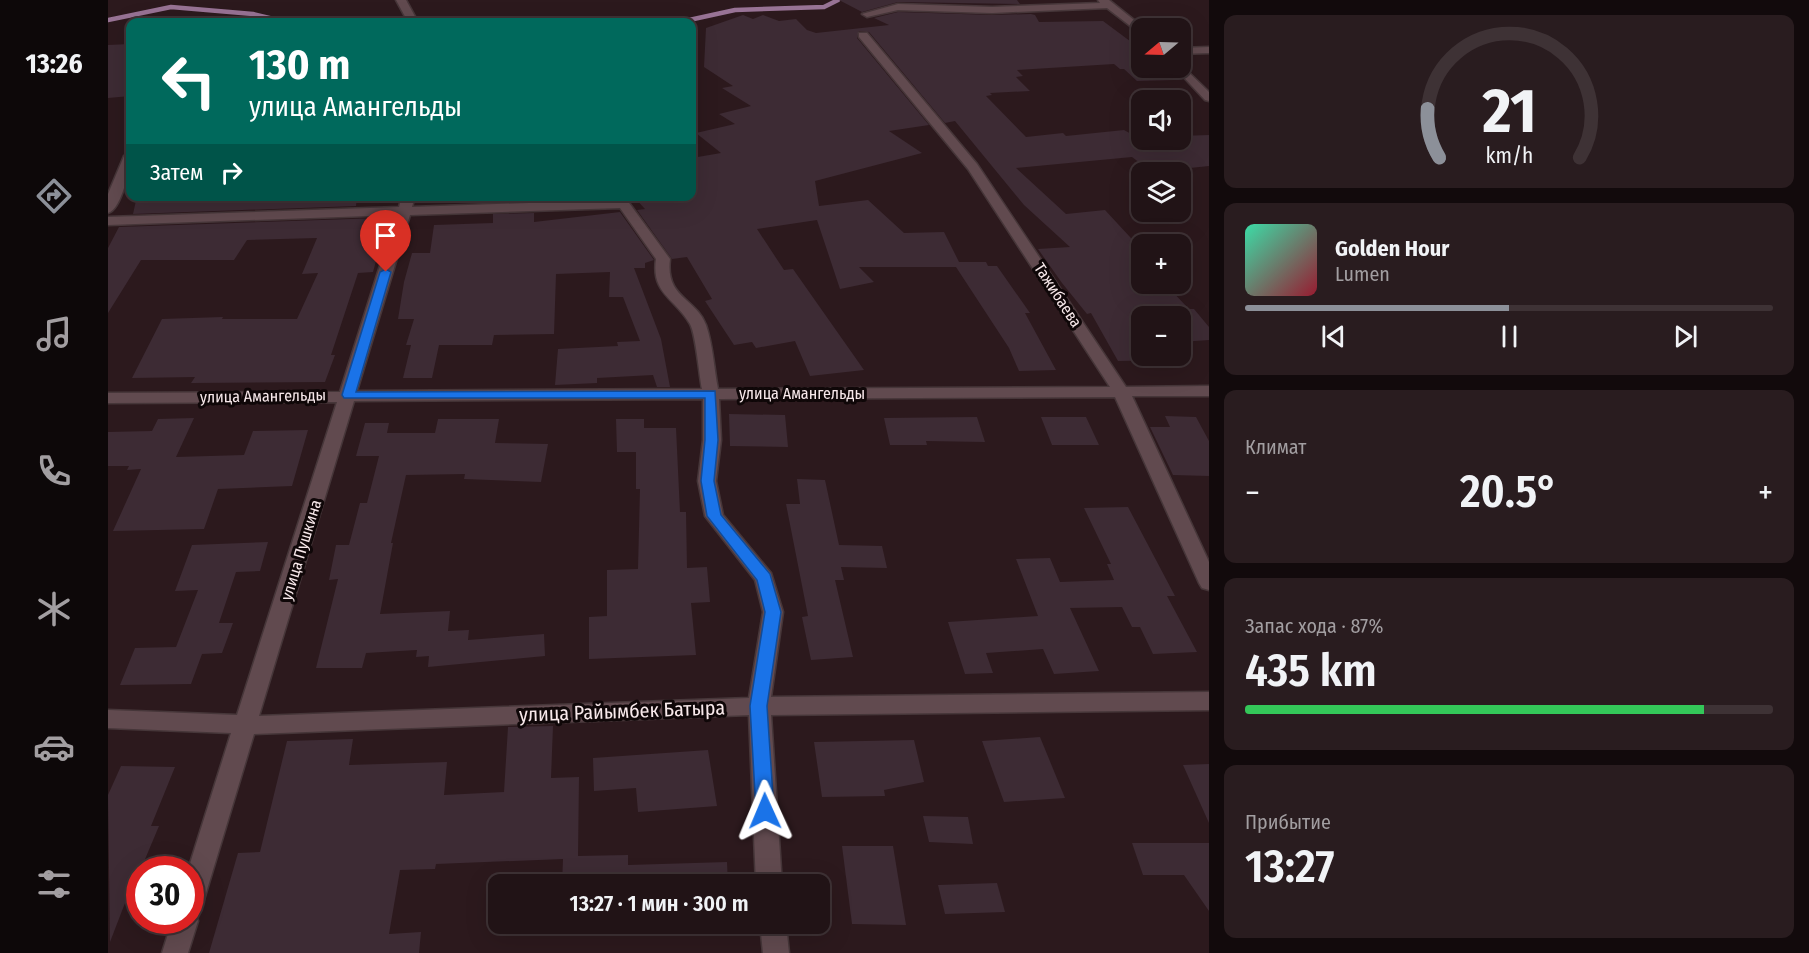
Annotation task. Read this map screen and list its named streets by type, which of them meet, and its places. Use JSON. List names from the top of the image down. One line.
{"streets":{"street":["Тажибаева","улица Амангельды","улица Пушкина","улица Райымбек Батыра"]},"crossings":[["Тажибаева","улица Амангельды"],["улица Амангельды","улица Пушкина"],["улица Пушкина","улица Райымбек Батыра"]],"north":"left","page":{"tabs":"13:26","map_buttons":["+","−"],"turn":["130 m","улица Амангельды"],"then":"Затем","song":["Golden Hour","Lumen"],"tile":["Климат",["Запас хода · 87%","435 km"],["Прибытие","13:27"]],"heat":["−","20.5°","+"],"limit":"30","trip":"13:27 · 1 мин · 300 m","gauge":["21","km/h"]}}
